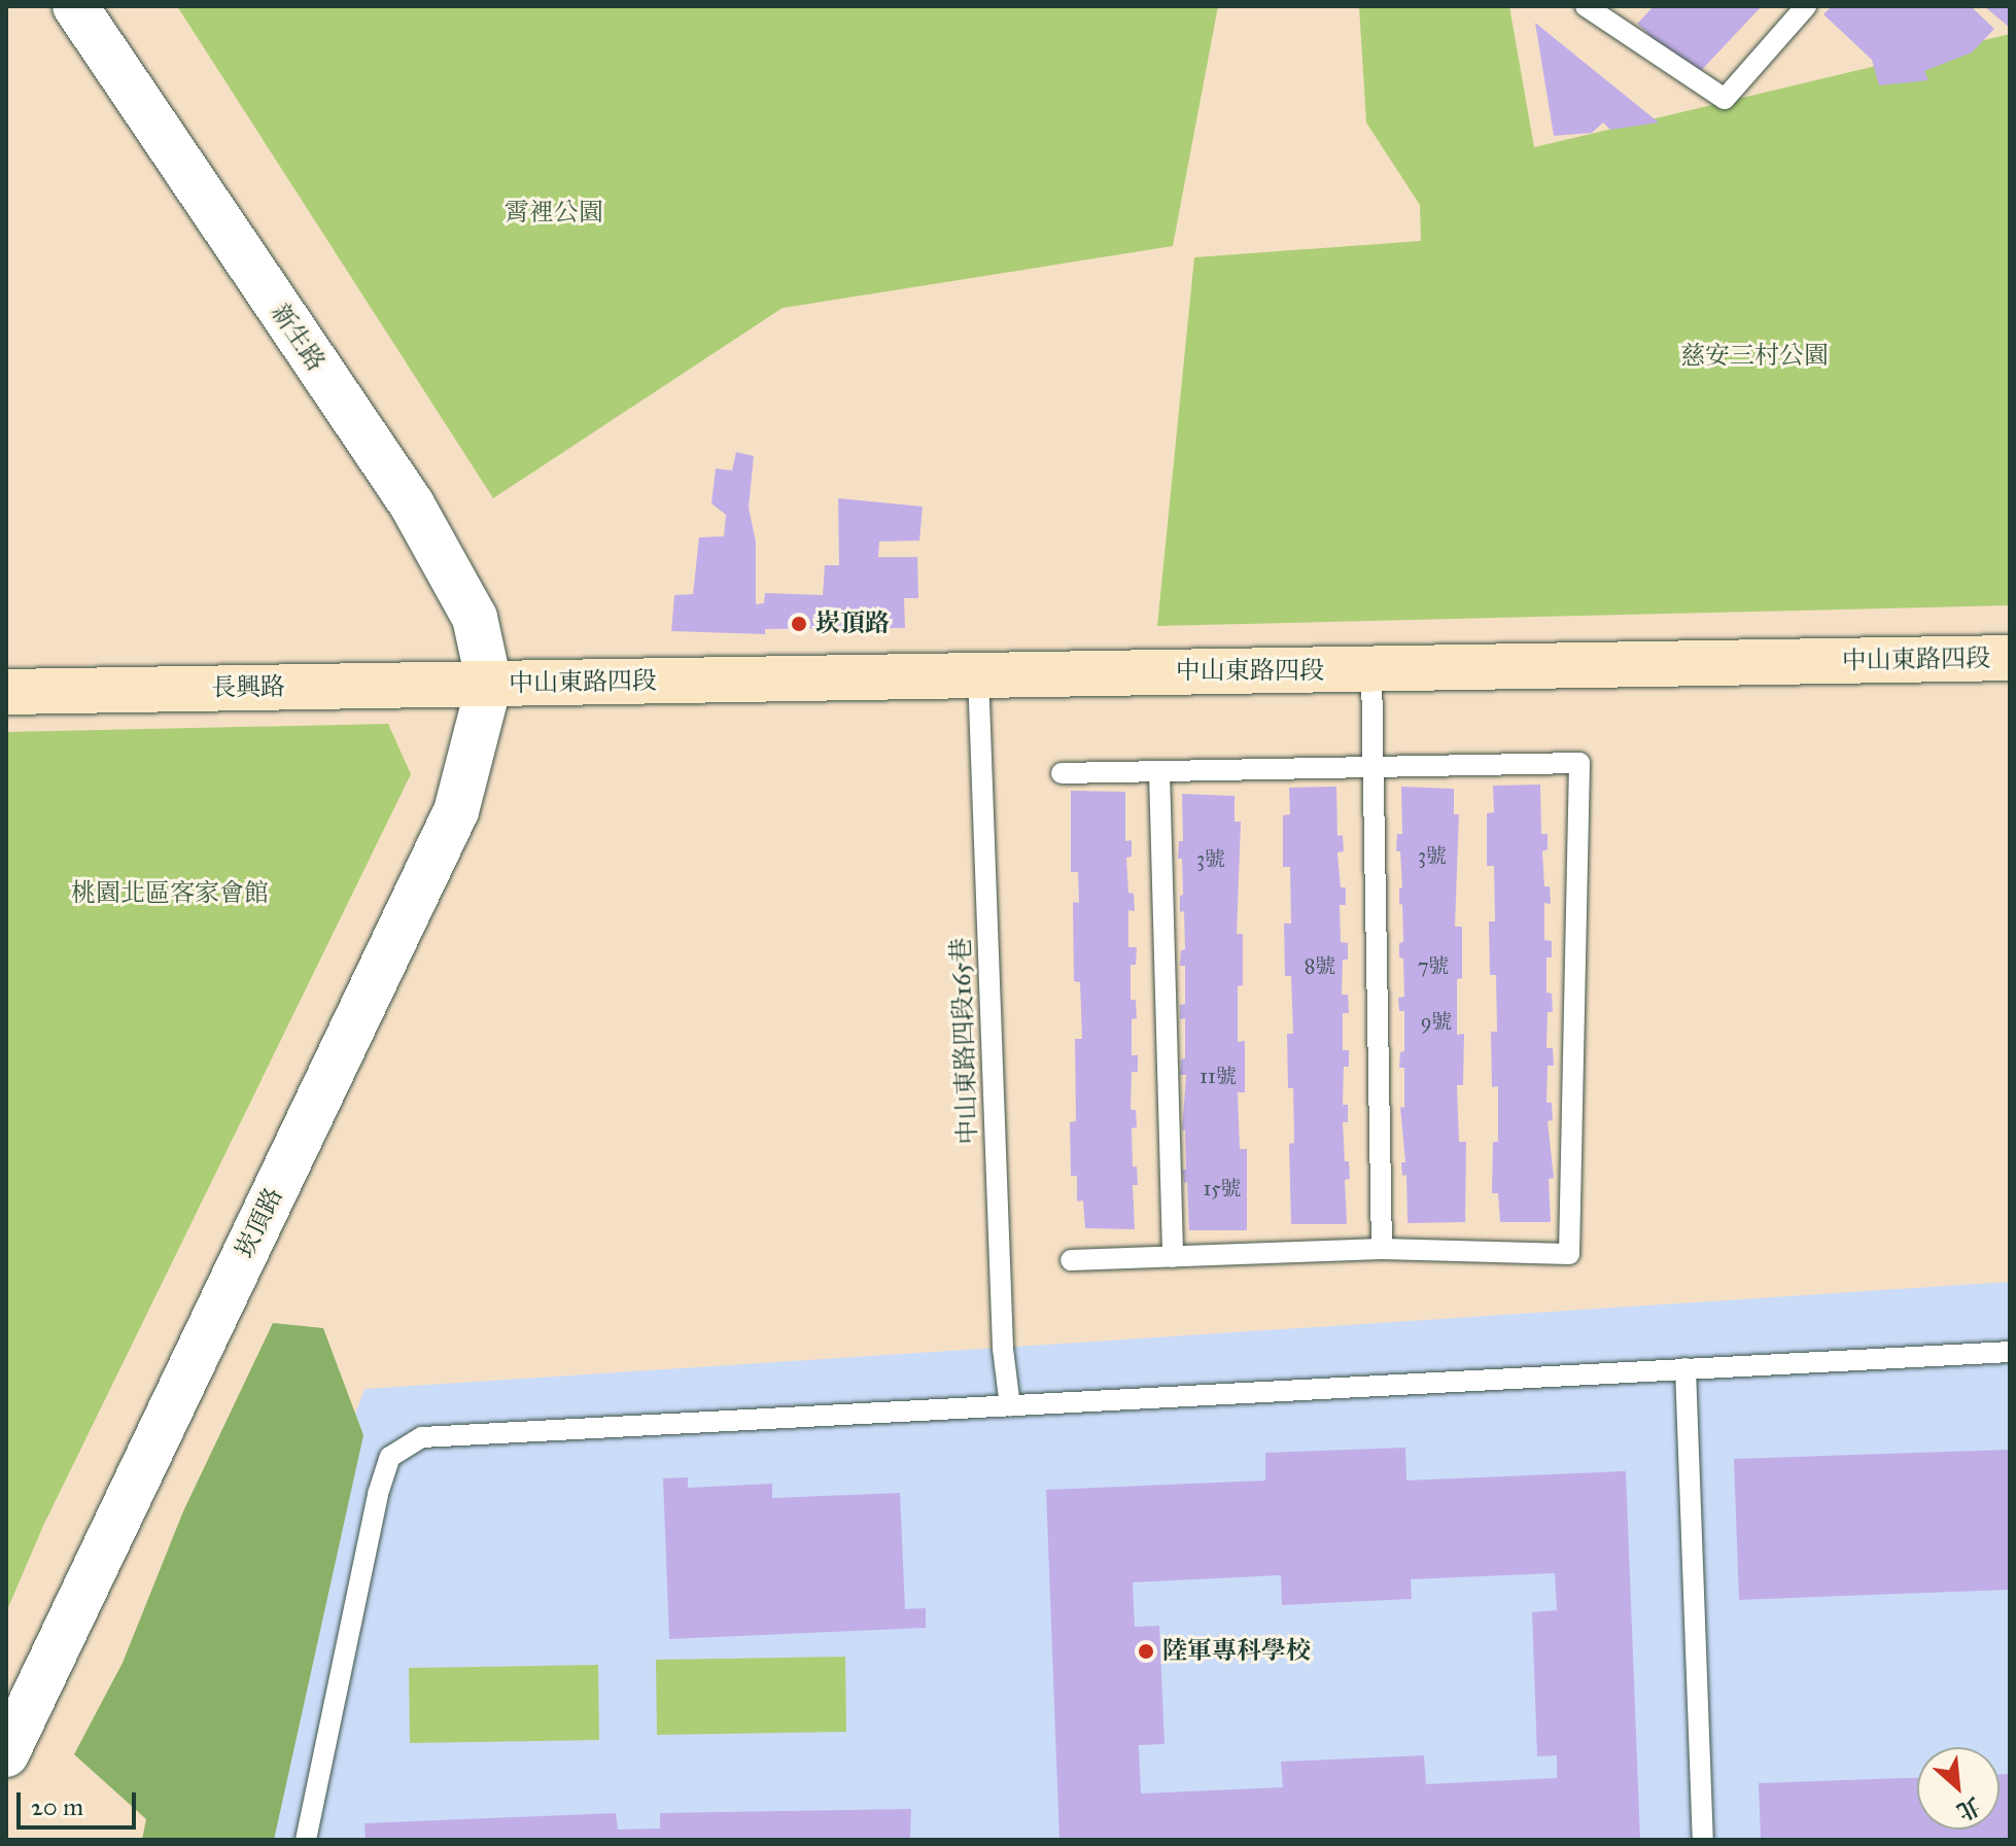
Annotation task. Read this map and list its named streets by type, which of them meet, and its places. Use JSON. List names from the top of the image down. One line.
{"streets":{"main road":["中山東路四段","長興路"],"street":["新生路","崁頂路"],"lane":["中山東路四段165巷"]},"crossings":[["新生路","中山東路四段"],["新生路","長興路"],["新生路","崁頂路"],["中山東路四段","長興路"],["中山東路四段","中山東路四段165巷"],["中山東路四段","崁頂路"],["長興路","崁頂路"]],"parks":["霄裡公園","慈安三村公園","桃園北區客家會館"],"places":["崁頂路","陸軍專科學校"],"house_numbers":["3號","3號","8號","7號","9號","11號","15號"],"scale_bar":"20 m","north":"bottom right"}
